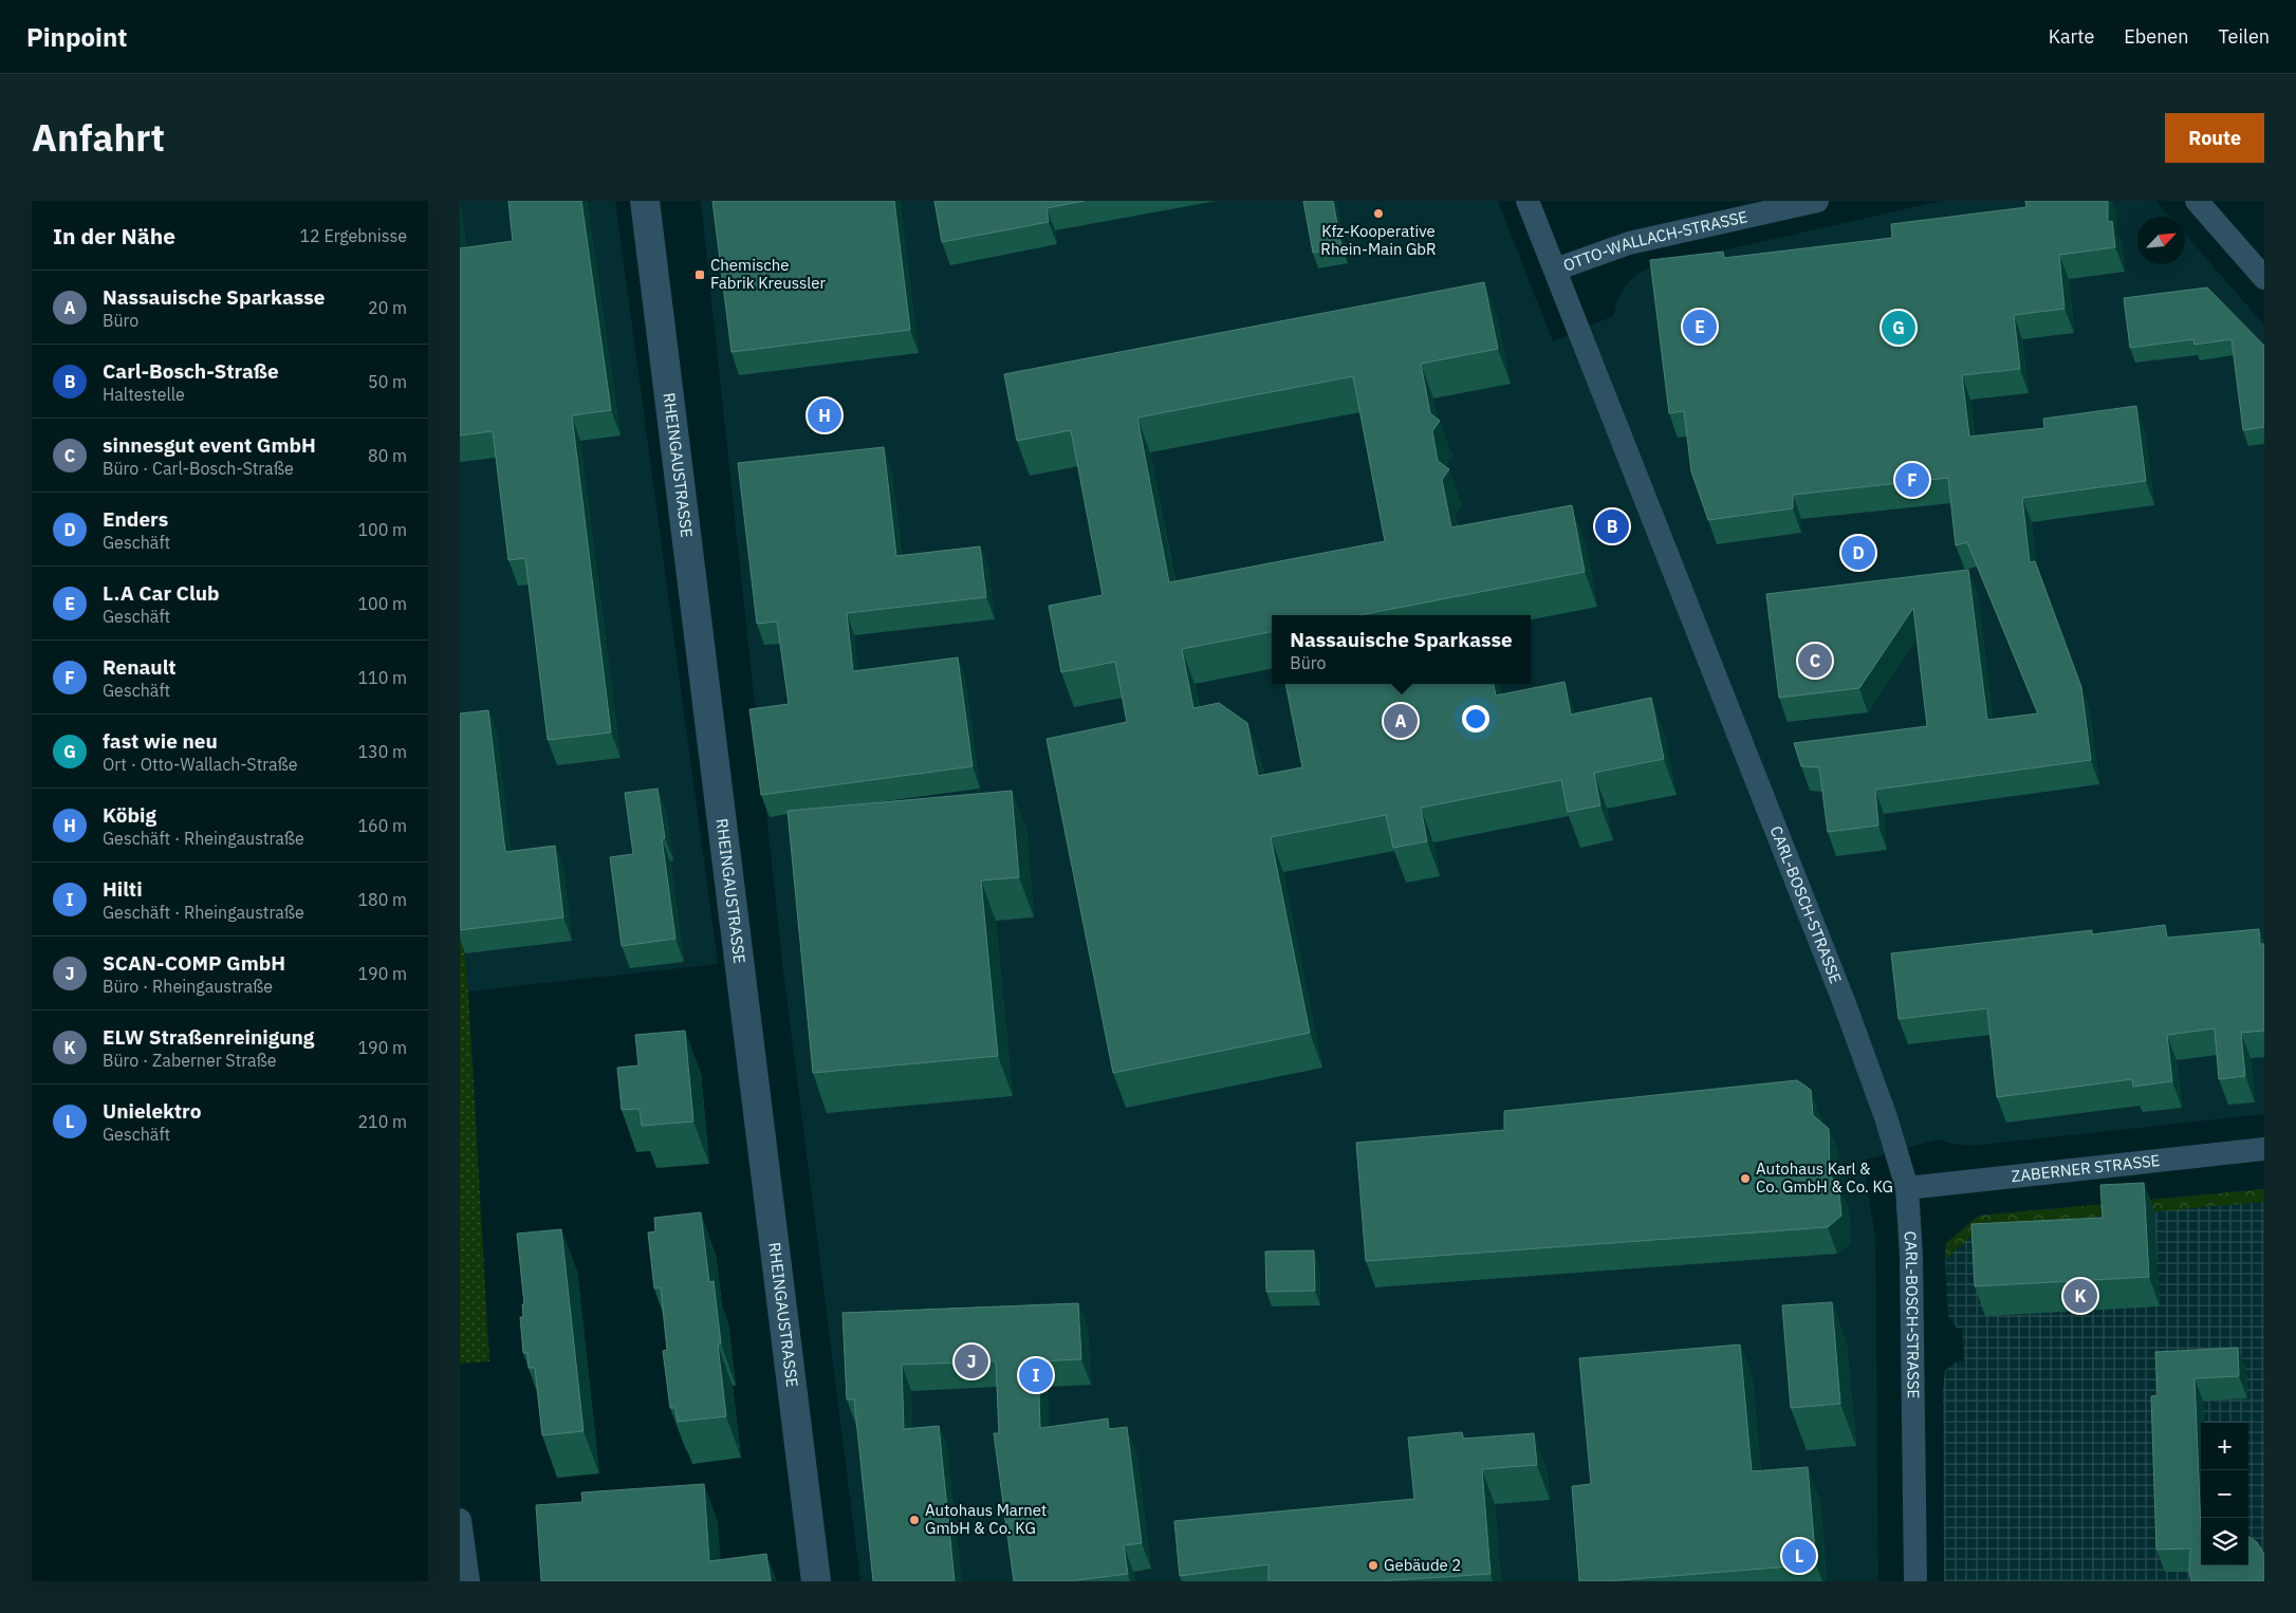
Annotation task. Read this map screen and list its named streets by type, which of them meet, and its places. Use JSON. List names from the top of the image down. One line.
{"streets":{"street":["OTTO-WALLACH-STRASSE","RHEINGAUSTRASSE","CARL-BOSCH-STRASSE","ZABERNER STRASSE"]},"crossings":[["OTTO-WALLACH-STRASSE","CARL-BOSCH-STRASSE"],["CARL-BOSCH-STRASSE","ZABERNER STRASSE"]],"places":{"other":["Kfz-Kooperative Rhein-Main GbR","Autohaus Karl & Co. GmbH & Co. KG","Autohaus Marnet GmbH & Co. KG","Gebäude 2"],"transit":["Chemische Fabrik Kreussler"]},"north":"top right","page":{"header":"Pinpoint","nav":["Karte","Ebenen","Teilen"],"title":"Anfahrt","buttons":"Route","heading":["In der Nähe","12 Ergebnisse"],"list":[{"mark":"A","name":"Nassauische Sparkasse","note":"Büro","value":"20 m"},{"mark":"B","name":"Carl-Bosch-Straße","note":"Haltestelle","value":"50 m"},{"mark":"C","name":"sinnesgut event GmbH","note":"Büro · Carl-Bosch-Straße","value":"80 m"},{"mark":"D","name":"Enders","note":"Geschäft","value":"100 m"},{"mark":"E","name":"L.A Car Club","note":"Geschäft","value":"100 m"},{"mark":"F","name":"Renault","note":"Geschäft","value":"110 m"},{"mark":"G","name":"fast wie neu","note":"Ort · Otto-Wallach-Straße","value":"130 m"},{"mark":"H","name":"Köbig","note":"Geschäft · Rheingaustraße","value":"160 m"},{"mark":"I","name":"Hilti","note":"Geschäft · Rheingaustraße","value":"180 m"},{"mark":"J","name":"SCAN-COMP GmbH","note":"Büro · Rheingaustraße","value":"190 m"},{"mark":"K","name":"ELW Straßenreinigung","note":"Büro · Zaberner Straße","value":"190 m"},{"mark":"L","name":"Unielektro","note":"Geschäft","value":"210 m"}],"pins":["E","G","H","F","B","D","C","A","K","J","I","L"],"popup":["Nassauische Sparkasse","Büro"],"map_buttons":["+","−"]}}
